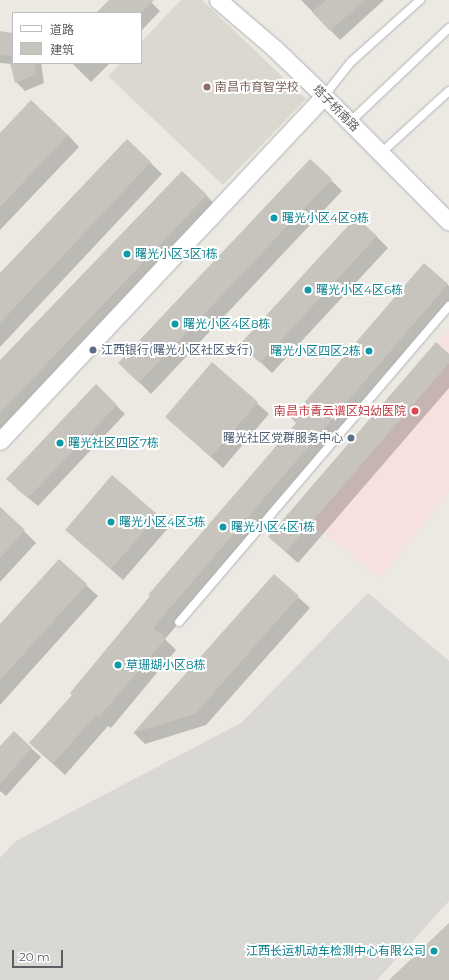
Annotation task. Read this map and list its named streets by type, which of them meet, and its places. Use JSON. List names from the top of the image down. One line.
{"streets":{"street":["塔子桥南路"]},"places":["南昌市育智学校","曙光小区4区9栋","曙光小区3区1栋","曙光小区4区6栋","曙光小区4区8栋","江西银行(曙光小区社区支行)","曙光小区四区2栋","南昌市青云谱区妇幼医院","曙光社区党群服务中心","曙光社区四区7栋","曙光小区4区3栋","曙光小区4区1栋","草珊瑚小区8栋","江西长运机动车检测中心有限公司"],"legend":["道路","建筑"],"scale_bar":"20 m"}
